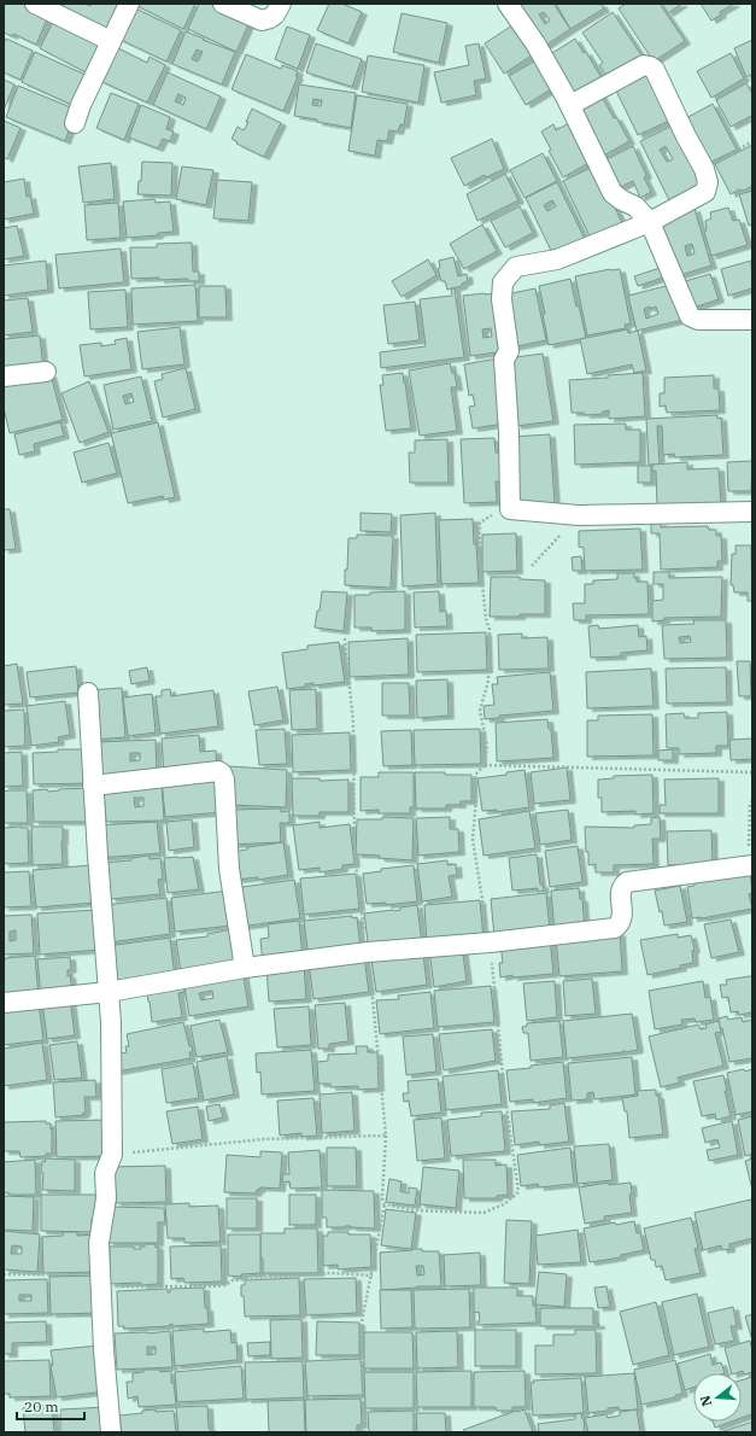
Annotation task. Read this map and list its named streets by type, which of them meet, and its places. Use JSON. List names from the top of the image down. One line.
{"scale_bar":"20 m","north":"left"}
